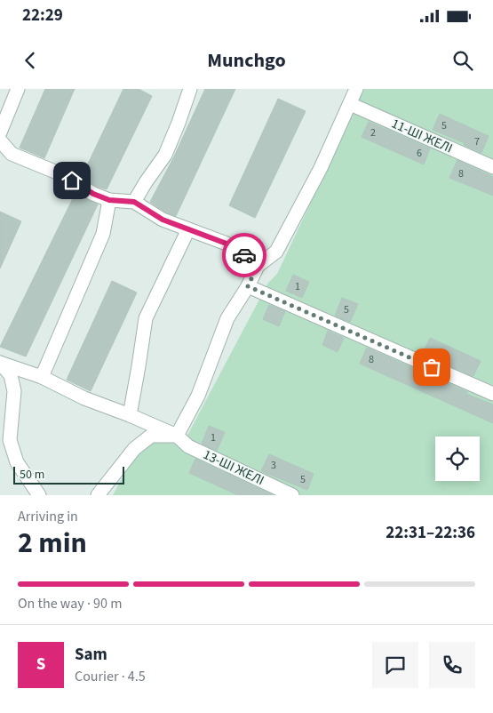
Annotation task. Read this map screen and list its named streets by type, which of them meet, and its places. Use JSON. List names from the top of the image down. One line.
{"streets":{"street":["11-ШІ ЖЕЛІ","13-ШІ ЖЕЛІ"]},"house_numbers":["5","2","7","6","8","1","5","8","1","3","5"],"scale_bar":"50 m","page":{"status":"22:29","header":"Munchgo","scale":"50 m","heading":["2 min","Arriving in","22:31–22:36"],"panel":["Sam","Courier · 4.5"],"bar":"On the way · 90 m","round":"S"}}
